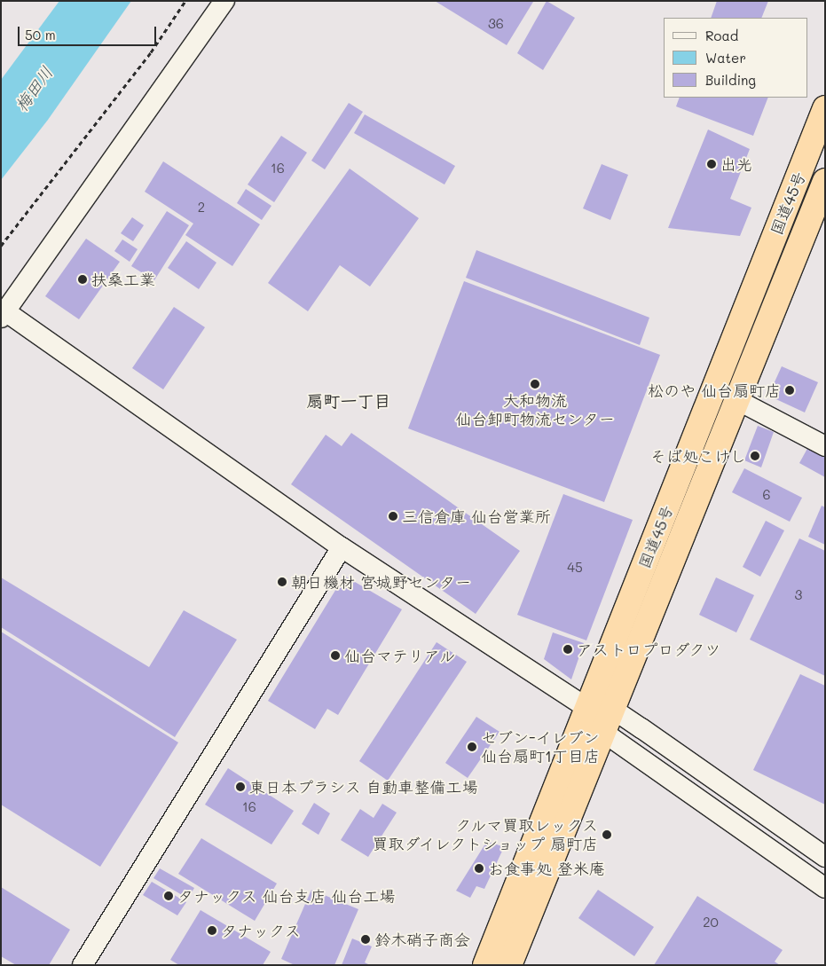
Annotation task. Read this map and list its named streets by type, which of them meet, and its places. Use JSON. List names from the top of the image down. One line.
{"streets":{"highway":["国道45号"]},"districts":["扇町一丁目"],"water":["梅田川"],"places":["出光","扶桑工業","大和物流 仙台卸町物流センター","松のや 仙台扇町店","そば処こけし","三信倉庫 仙台営業所","朝日機材 宮城野センター","アストロプロダクツ","仙台マテリアル","セブン-イレブン 仙台扇町1丁目店","東日本プラシス 自動車整備工場","クルマ買取レックス 買取ダイレクトショップ 扇町店","お食事処 登米庵","タナックス 仙台支店 仙台工場","タナックス","鈴木硝子商会"],"house_numbers":["36","16","2","6","45","3","16","20"],"legend":["Road","Water","Building"],"scale_bar":"50 m"}
